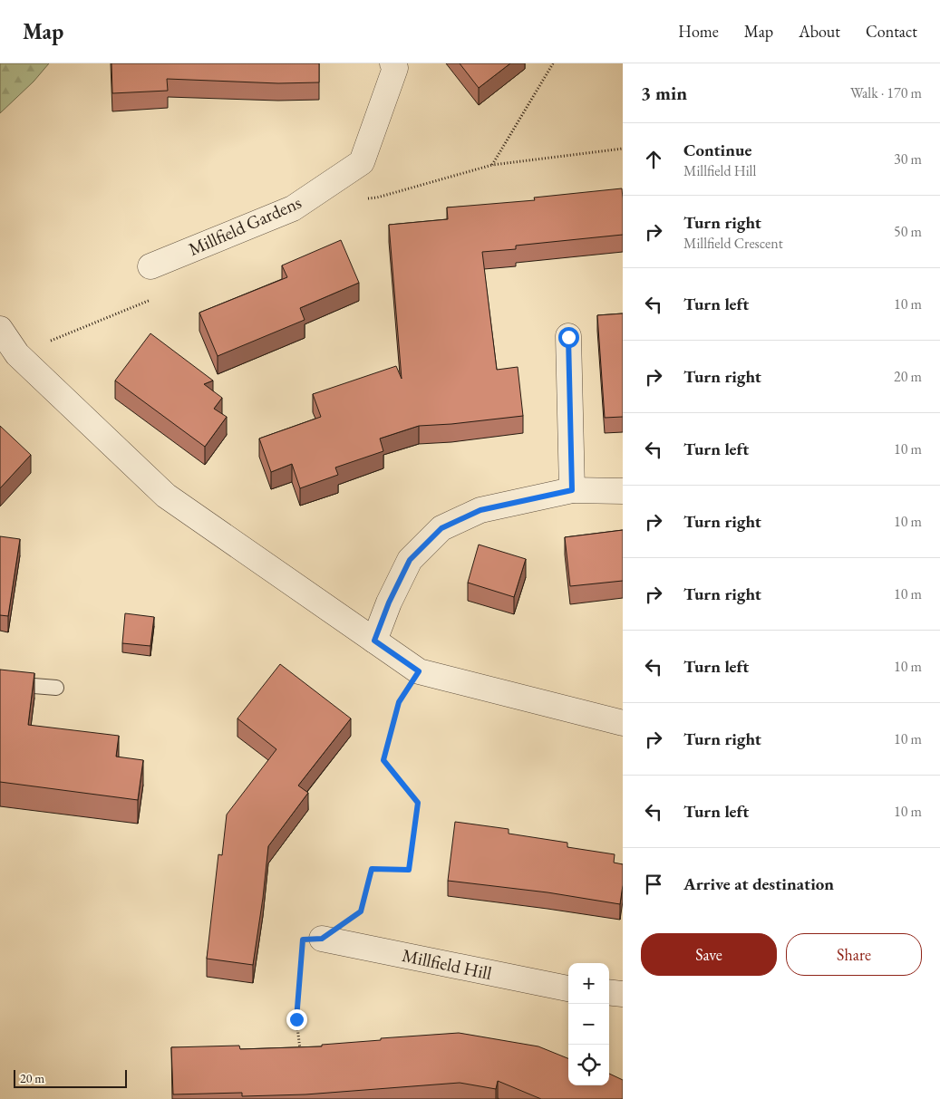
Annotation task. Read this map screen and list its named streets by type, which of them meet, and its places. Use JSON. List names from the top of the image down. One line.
{"streets":{"street":["Millfield Gardens","Millfield Hill"]},"scale_bar":"20 m","page":{"header":"Map","nav":["Home","Map","About","Contact"],"heading":["3 min","Walk · 170 m"],"list":[["Continue","Millfield Hill","30 m"],["Turn right","Millfield Crescent","50 m"],["Turn left","10 m"],["Turn right","20 m"],["Turn left","10 m"],["Turn right","10 m"],["Turn right","10 m"],["Turn left","10 m"],["Turn right","10 m"],["Turn left","10 m"],"Arrive at destination"],"buttons":["Save","Share"],"map_buttons":["+","−"],"scale":"20 m"}}
